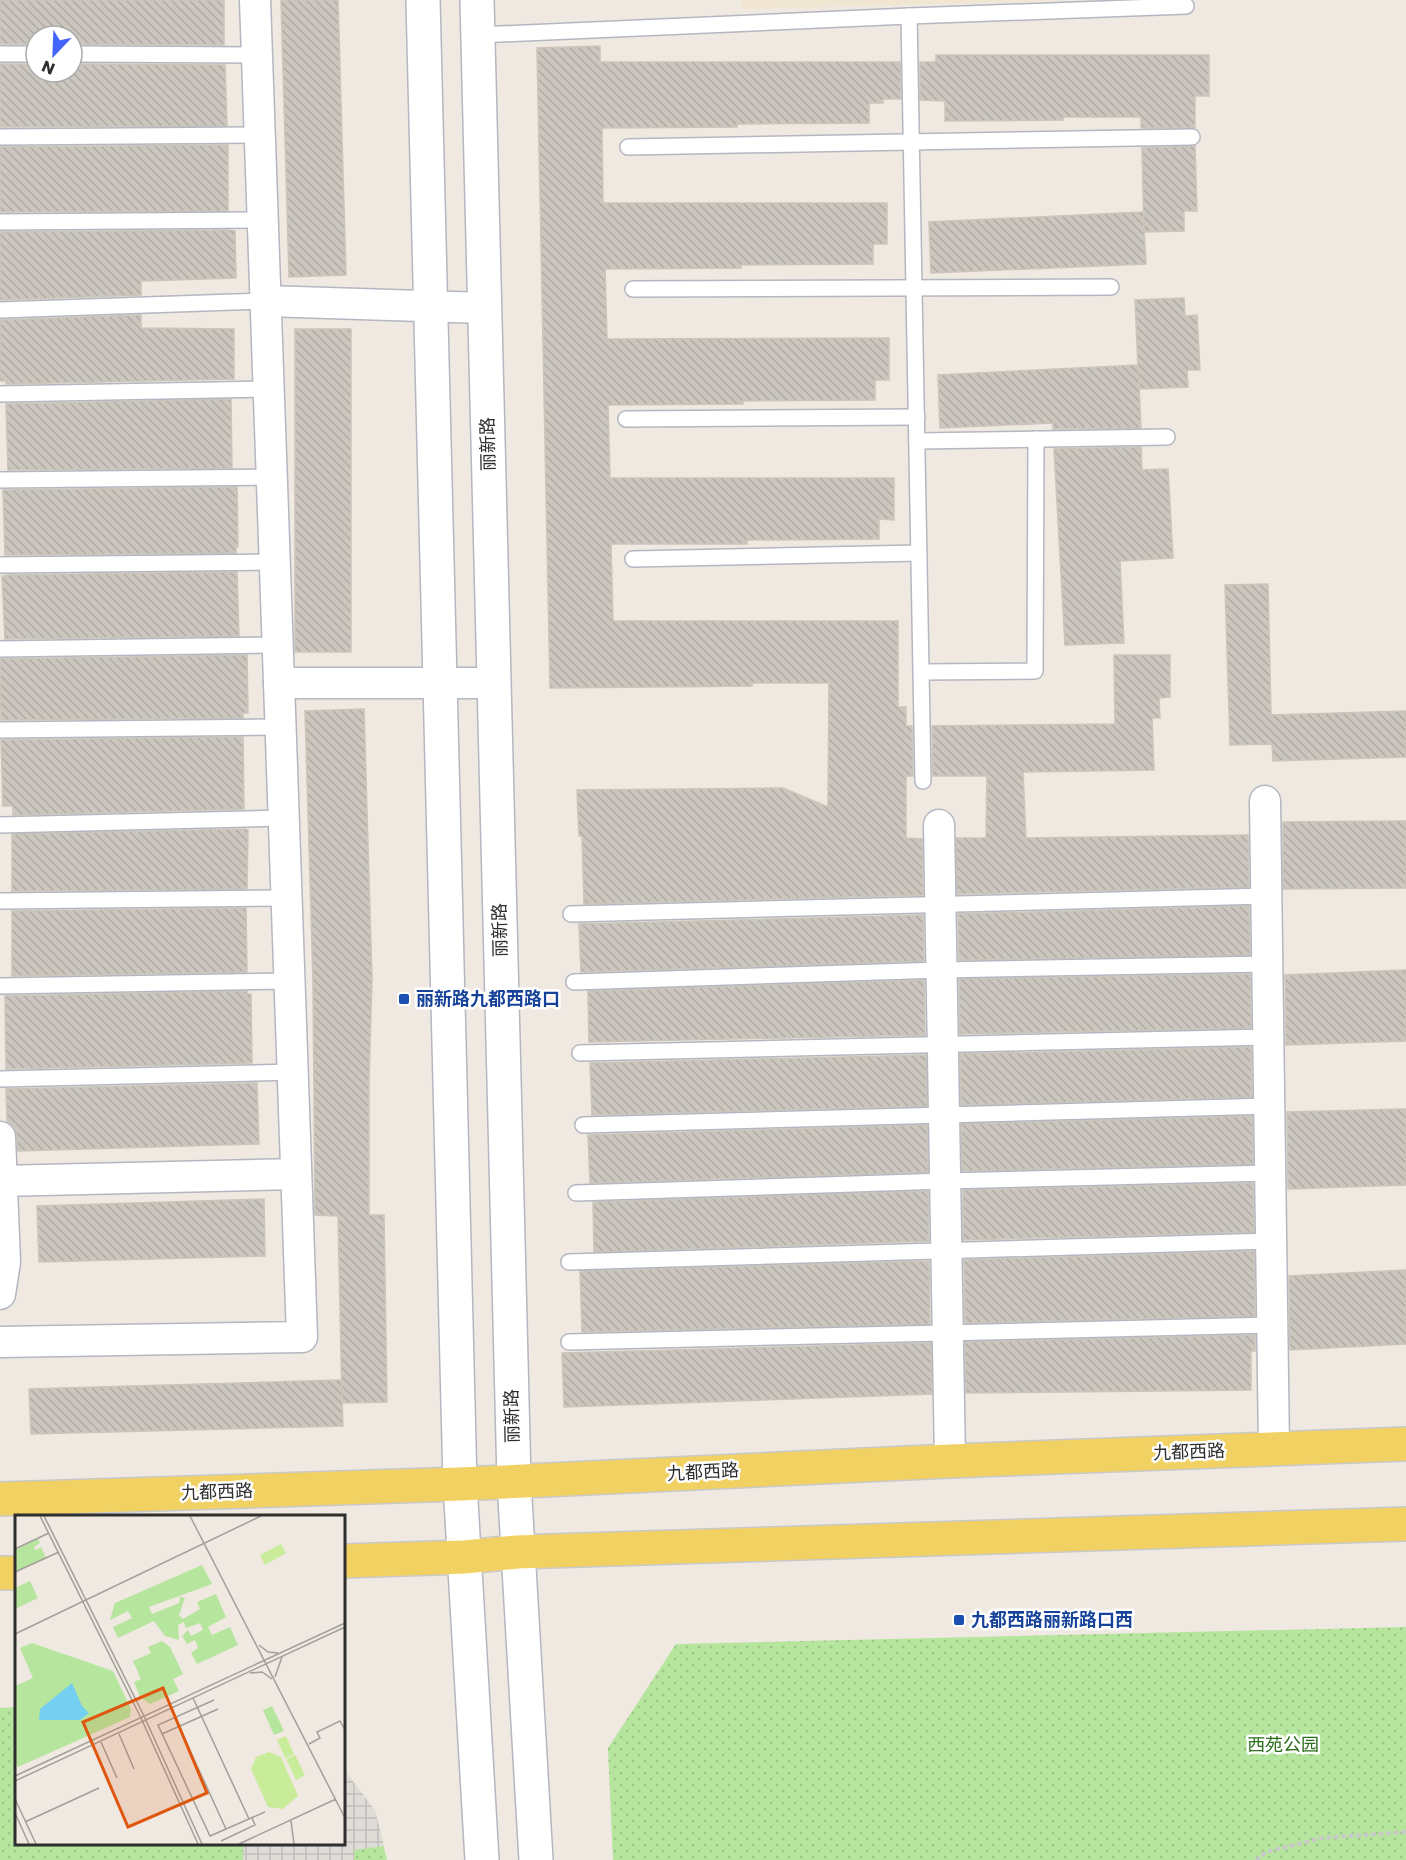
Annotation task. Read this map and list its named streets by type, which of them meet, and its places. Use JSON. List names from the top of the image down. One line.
{"streets":{"main road":["丽新路","九都西路"]},"crossings":[["丽新路","九都西路"]],"parks":["西苑公园"],"places":{"transit":["丽新路九都西路口","九都西路丽新路口西"]},"north":"bottom left"}
